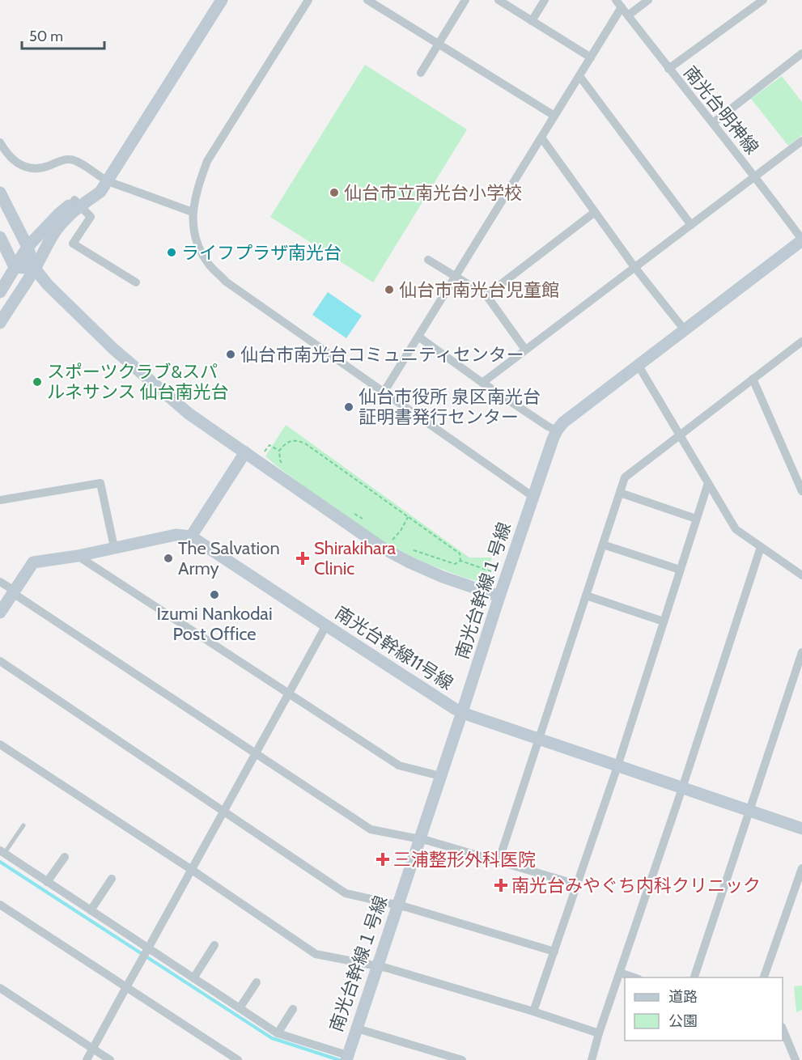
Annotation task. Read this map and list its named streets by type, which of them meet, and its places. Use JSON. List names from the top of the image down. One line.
{"streets":{"street":["南光台明神線","南光台幹線１号線","南光台幹線11号線"]},"crossings":[["南光台明神線","南光台幹線１号線"],["南光台幹線１号線","南光台幹線11号線"]],"places":{"other":["仙台市立南光台小学校","ライフプラザ南光台","仙台市南光台児童館","仙台市南光台コミュニティセンター","スポーツクラブ&スパ ルネサンス 仙台南光台","仙台市役所 泉区南光台 証明書発行センター","The Salvation Army","Izumi Nankodai Post Office"],"health":["Shirakihara Clinic","三浦整形外科医院","南光台みやぐち内科クリニック"]},"legend":["道路","公園"],"scale_bar":"50 m"}
